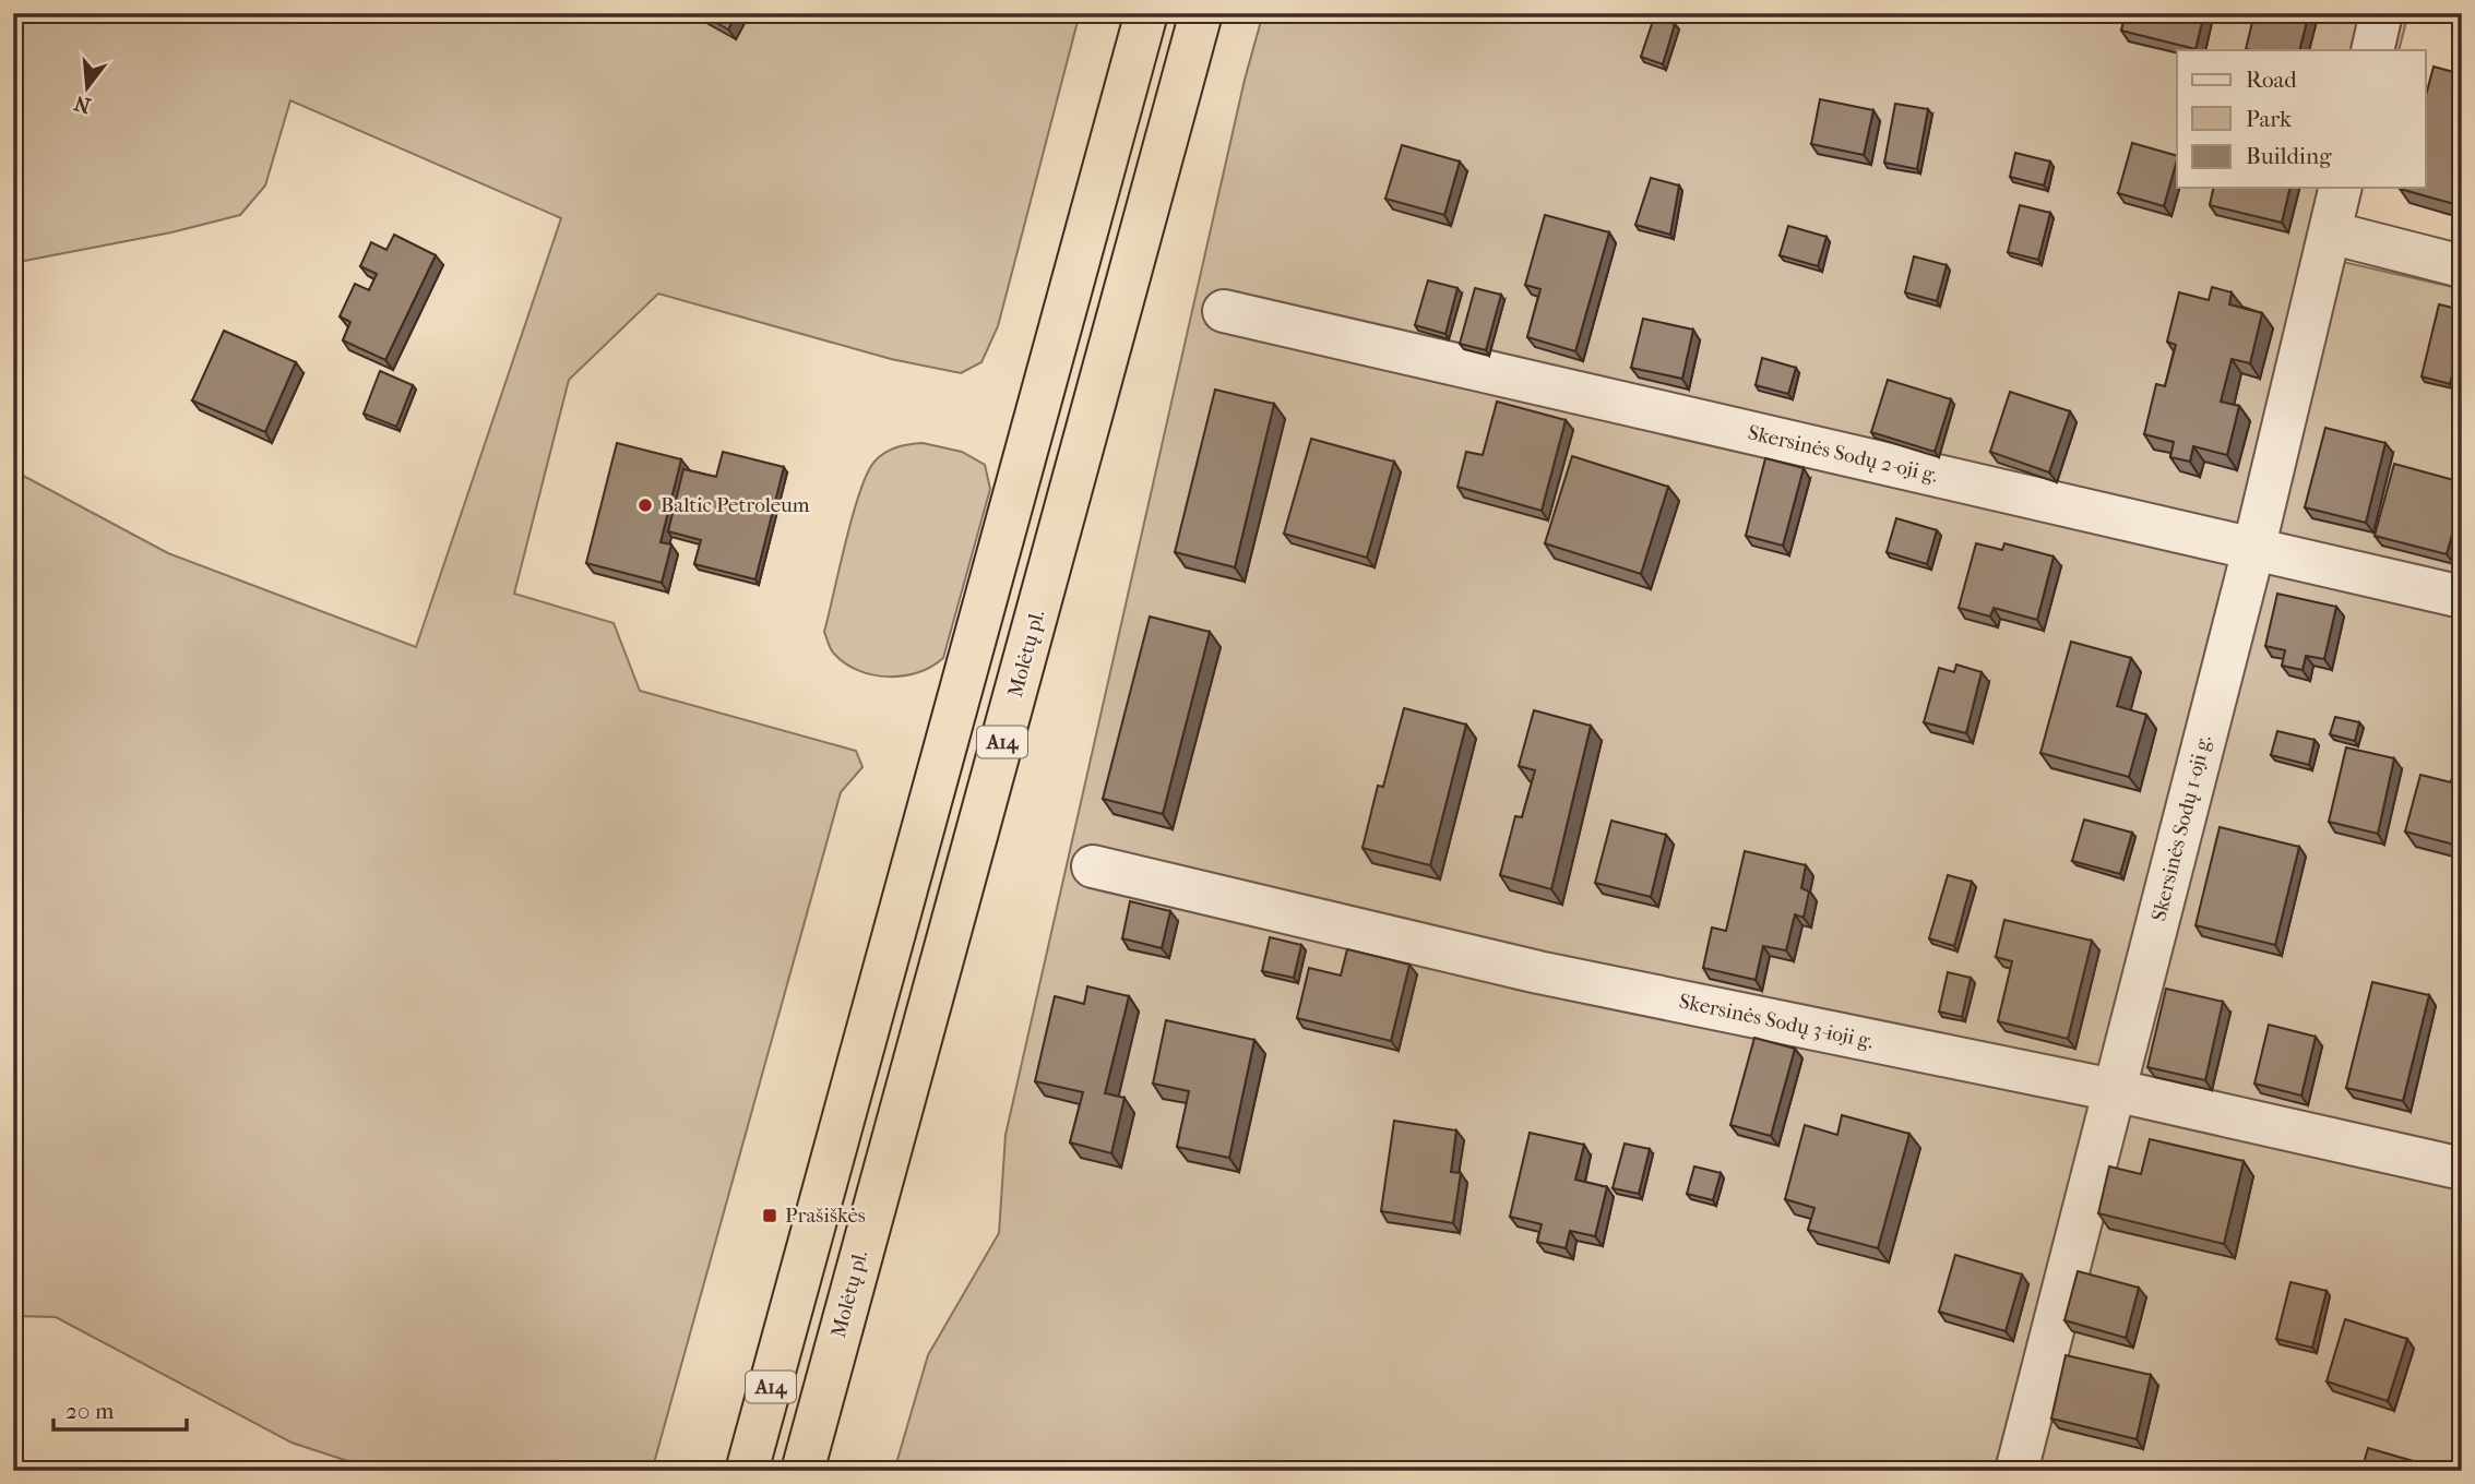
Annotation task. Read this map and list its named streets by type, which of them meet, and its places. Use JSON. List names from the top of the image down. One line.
{"streets":{"highway":["Molėtų pl.","A14"],"street":["Skersinės Sodų 2-oji g.","Skersinės Sodų 1-oji g.","Skersinės Sodų 3-ioji g."]},"crossings":[["Skersinės Sodų 2-oji g.","Skersinės Sodų 1-oji g."],["Skersinės Sodų 1-oji g.","Skersinės Sodų 3-ioji g."]],"places":{"other":["Baltic Petroleum"],"transit":["Prašiškės"]},"legend":["Road","Park","Building"],"scale_bar":"20 m","north":"bottom"}
